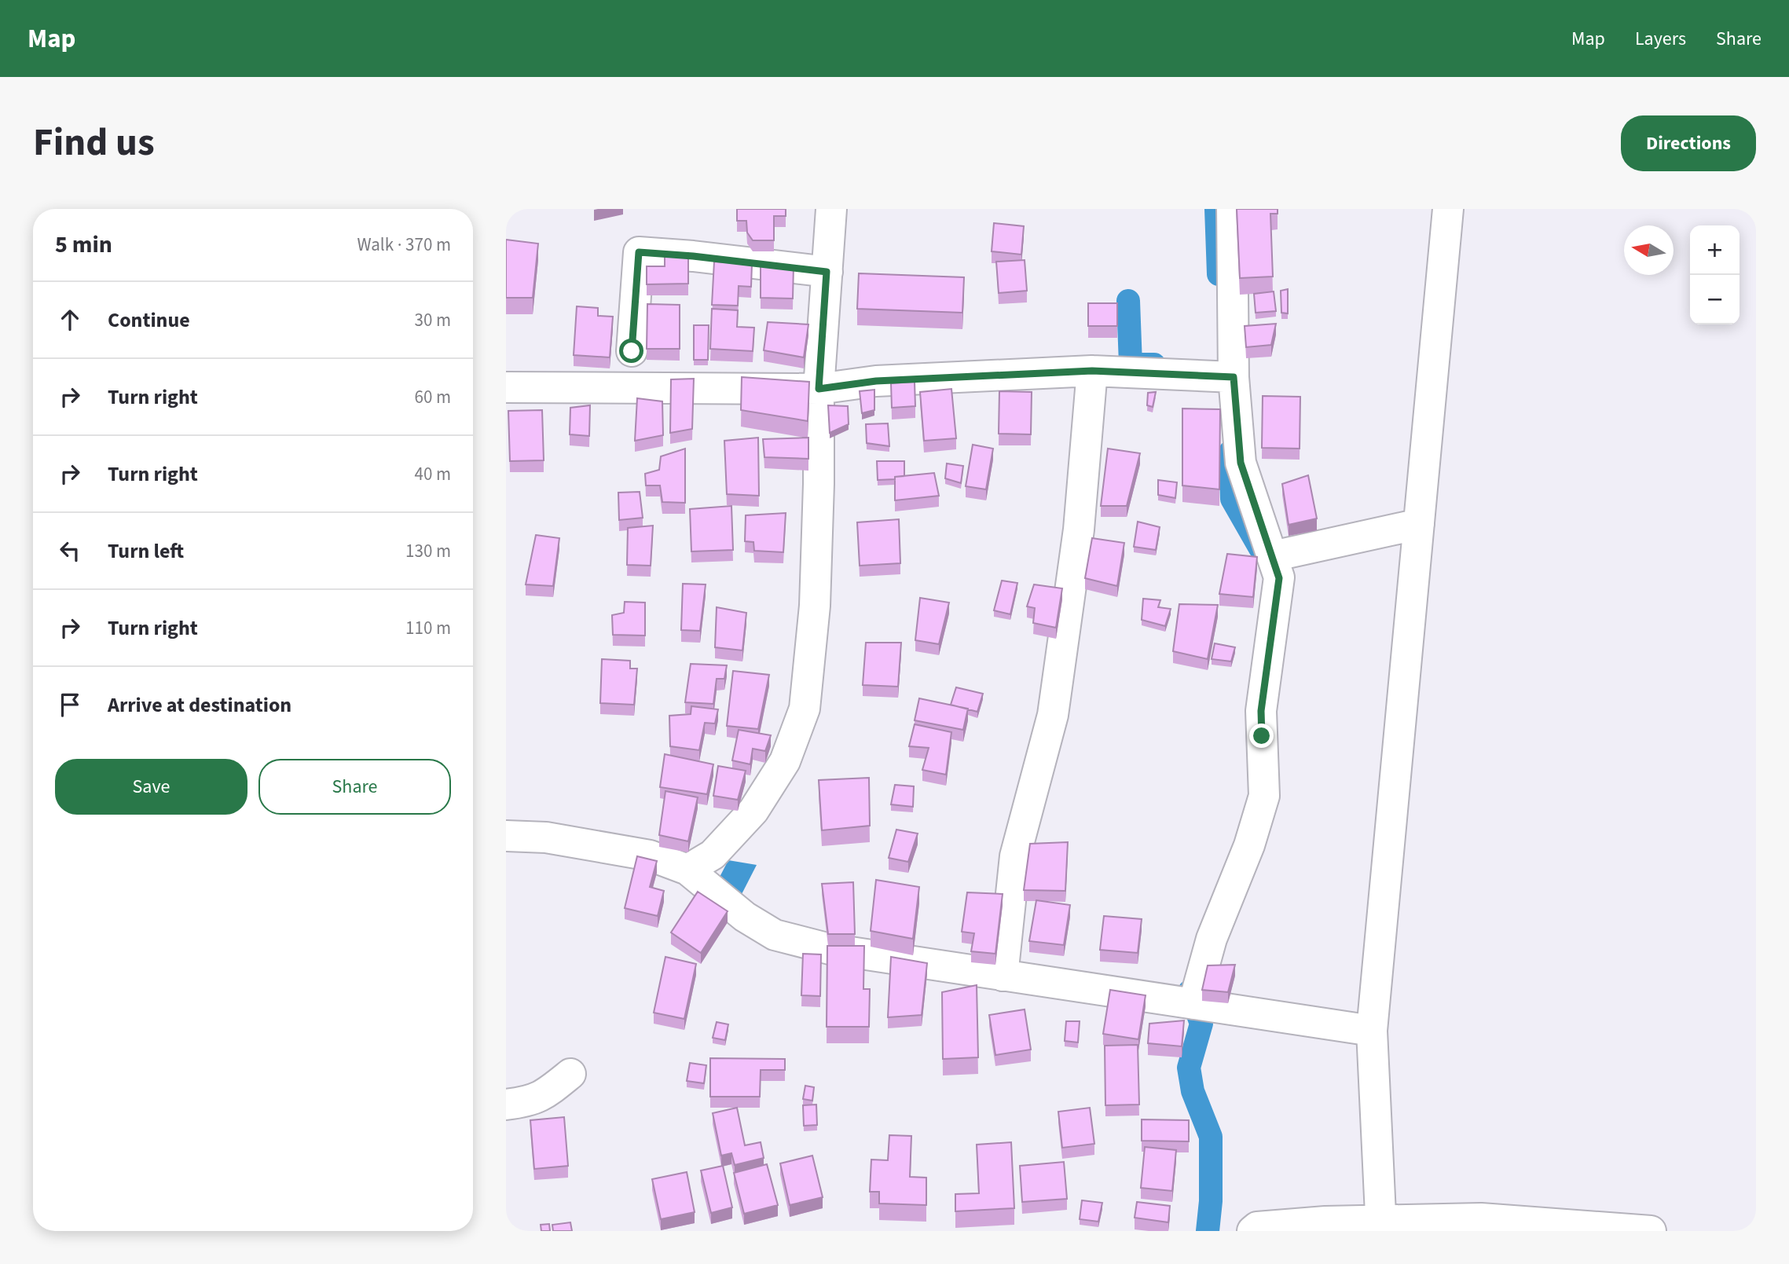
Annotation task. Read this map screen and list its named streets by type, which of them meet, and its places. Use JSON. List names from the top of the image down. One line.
{"north":"left","page":{"header":"Map","nav":["Map","Layers","Share"],"title":"Find us","buttons":["Directions",["Save","Share"]],"heading":["5 min","Walk · 370 m"],"map_buttons":["+","−"],"list":[["Continue","30 m"],["Turn right","60 m"],["Turn right","40 m"],["Turn left","130 m"],["Turn right","110 m"],"Arrive at destination"]}}
